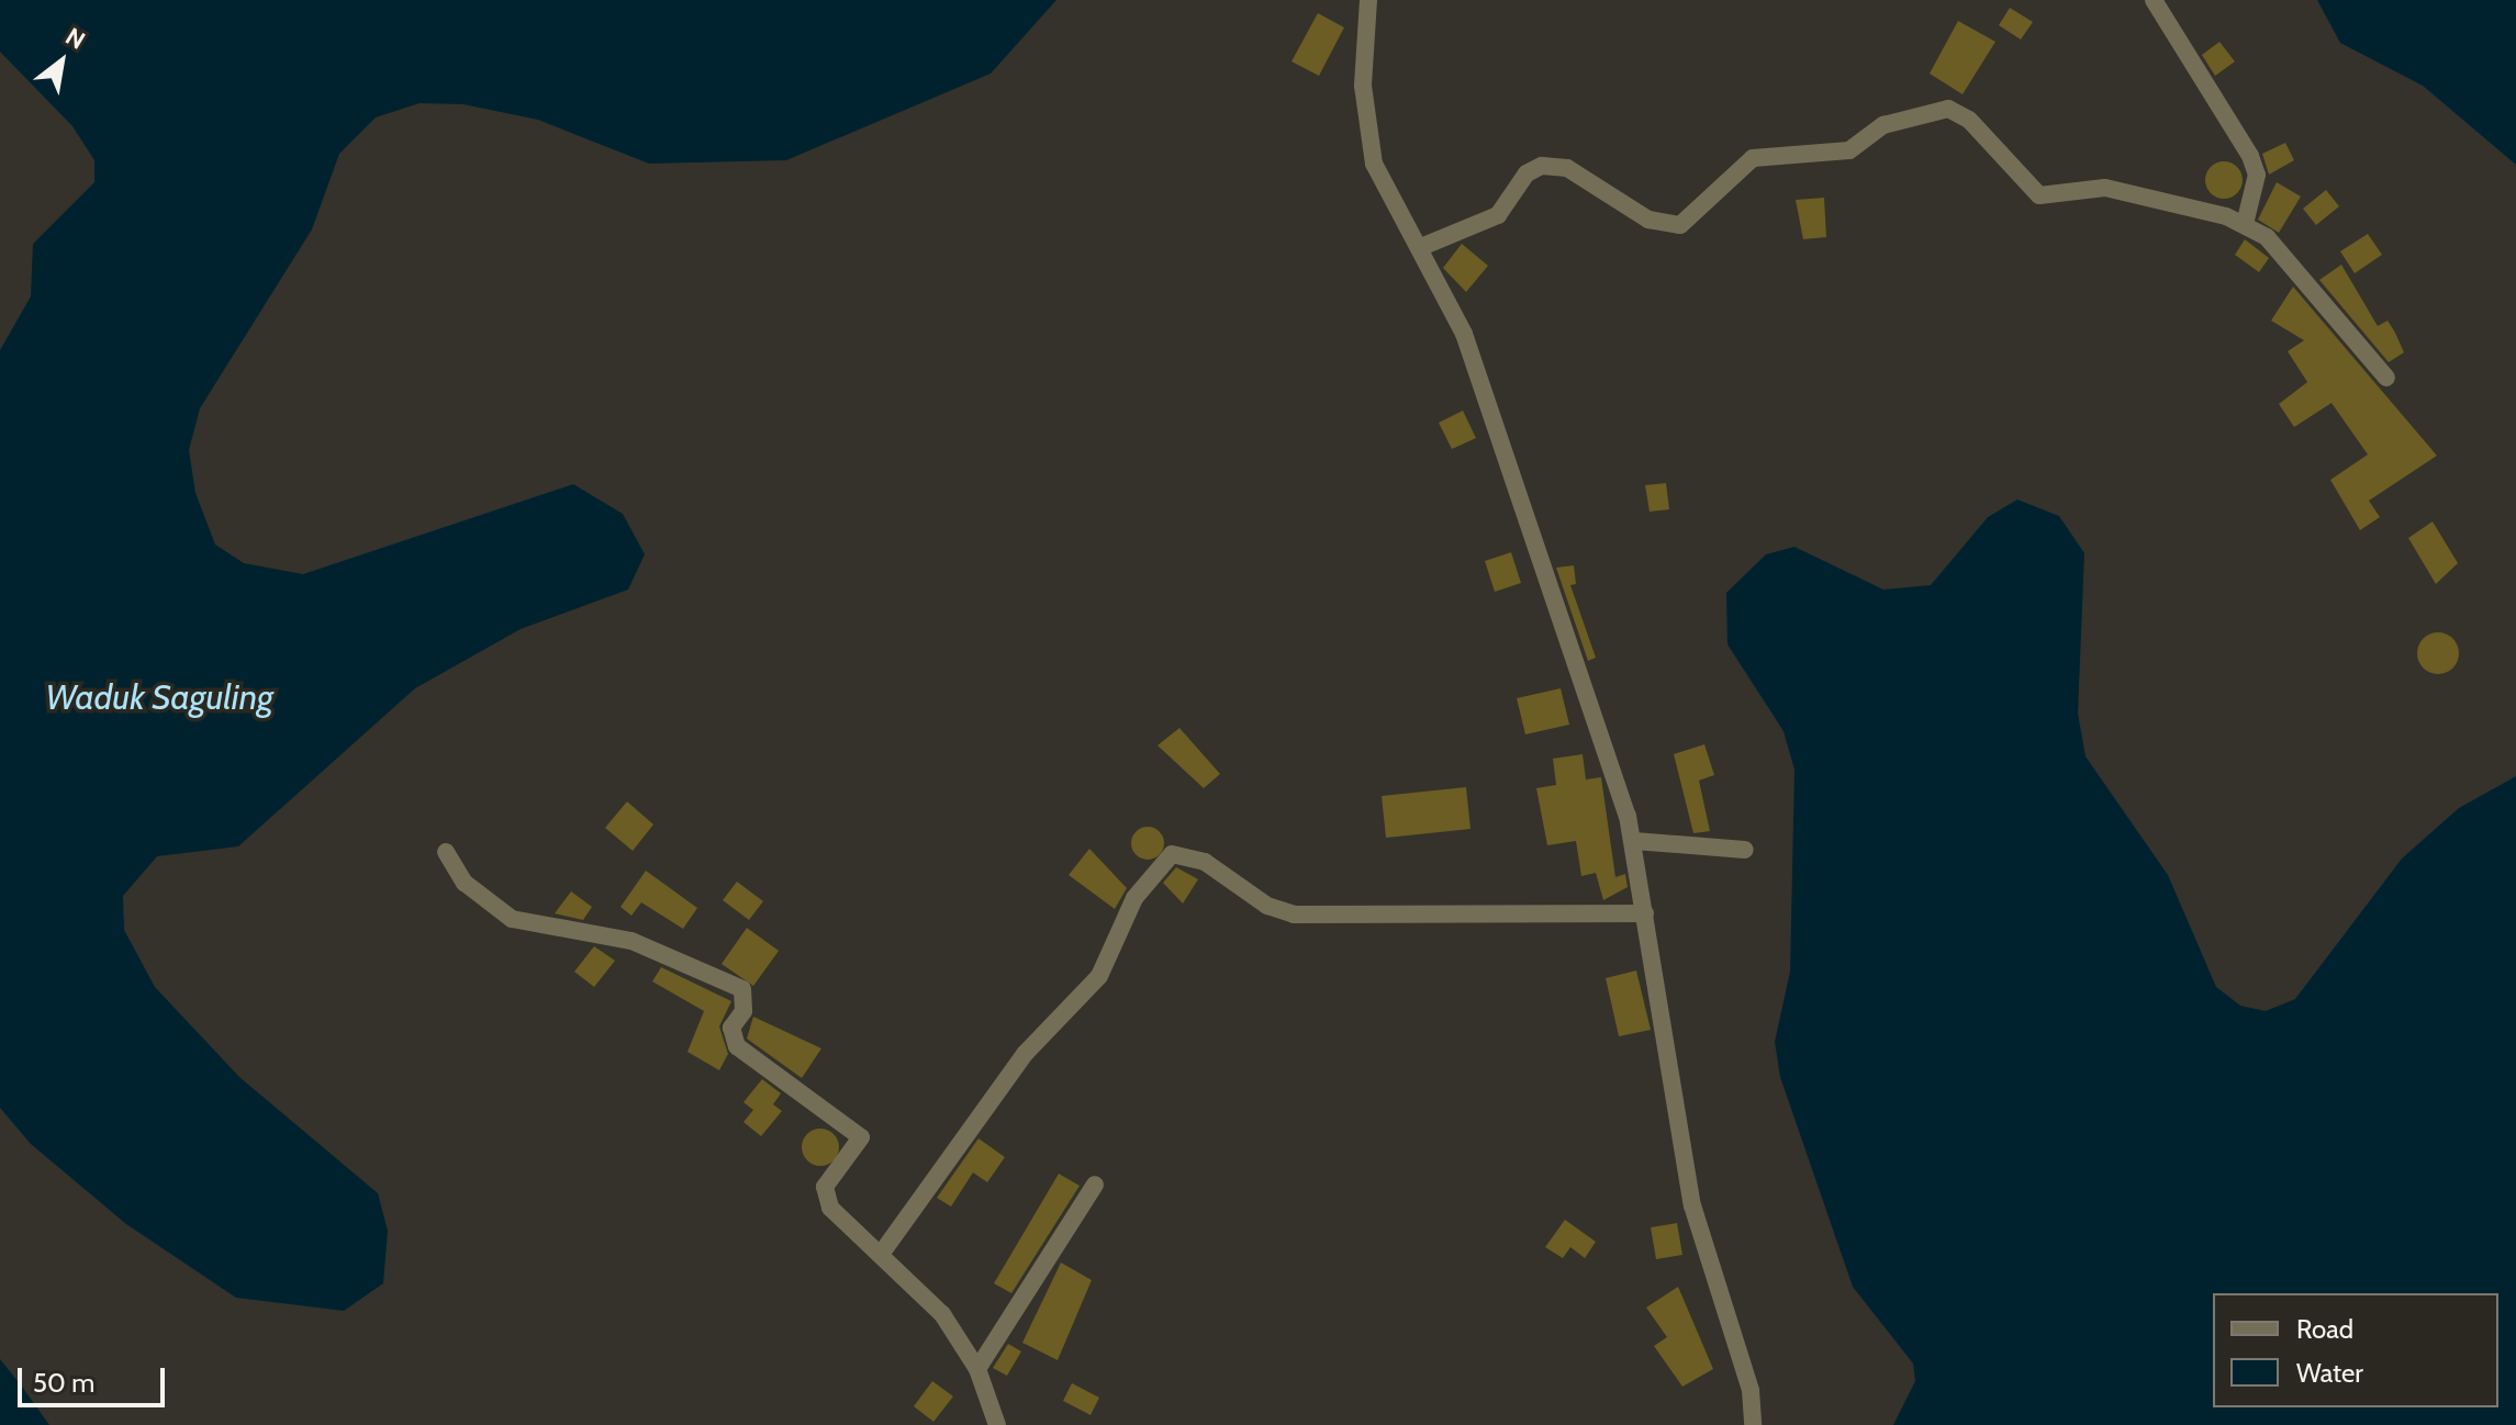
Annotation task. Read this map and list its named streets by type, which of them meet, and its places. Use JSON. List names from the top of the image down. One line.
{"water":["Waduk Saguling"],"legend":["Road","Water"],"scale_bar":"50 m","north":"top right"}
